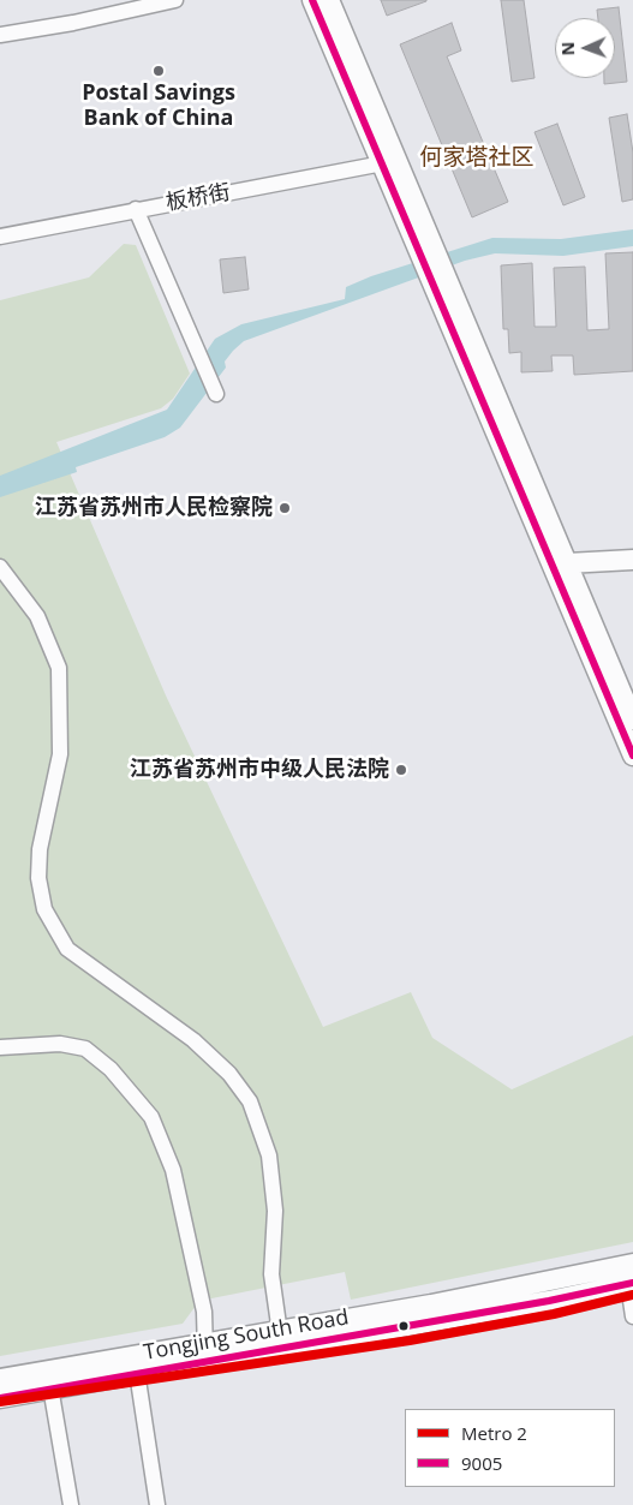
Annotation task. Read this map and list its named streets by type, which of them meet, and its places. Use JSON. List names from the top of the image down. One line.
{"streets":{"main road":["Tongjing South Road"],"street":["板桥街"]},"districts":["何家塔社区"],"places":["Postal Savings Bank of China","江苏省苏州市人民检察院","江苏省苏州市中级人民法院"],"lines":["transit line 9005","metro line 2"],"legend":["Metro 2","9005"],"north":"left"}
